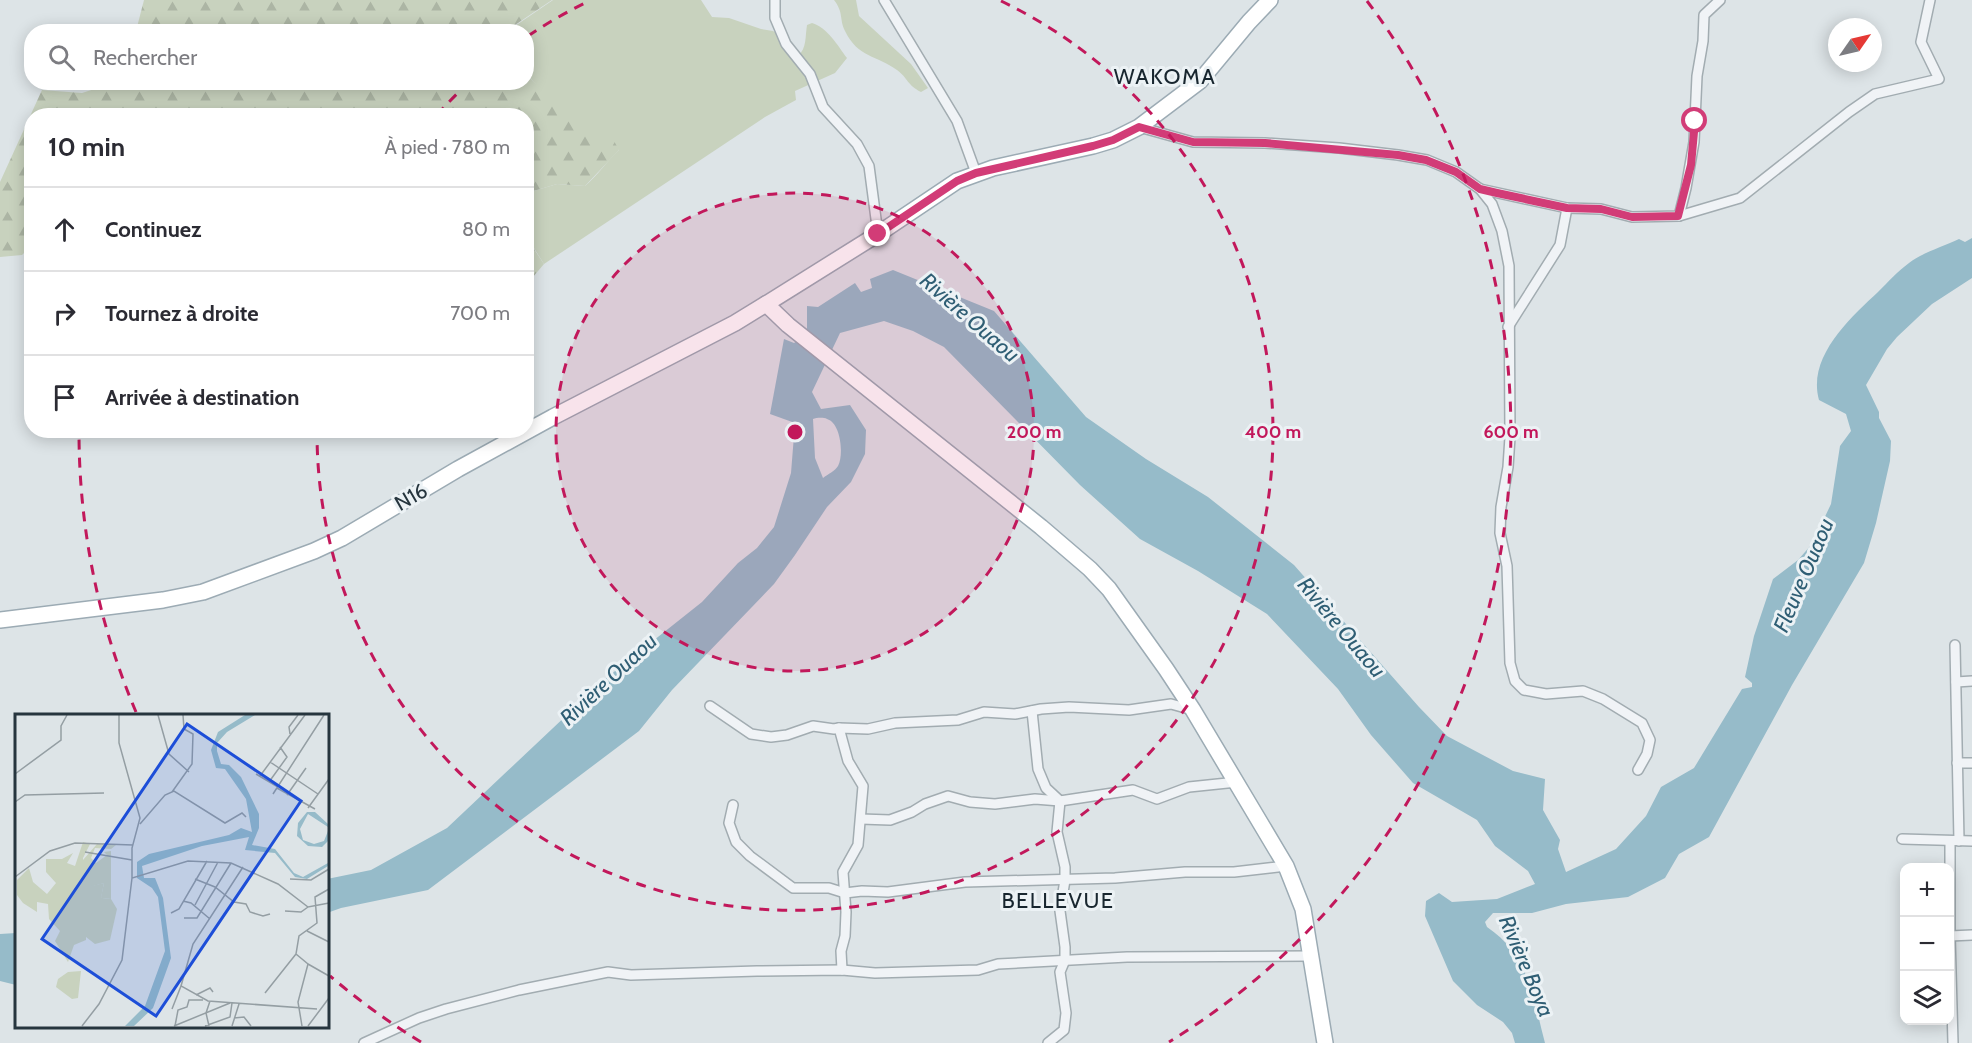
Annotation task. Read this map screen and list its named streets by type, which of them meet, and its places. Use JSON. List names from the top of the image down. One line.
{"streets":{"main road":["N16"]},"districts":["WAKOMA","BELLEVUE"],"water":["Rivière Ouaou","Fleuve Ouaou","Rivière Boya"],"north":"top right","page":{"search":"Rechercher","heading":["10 min","À pied · 780 m"],"list":[["Continuez","80 m"],["Tournez à droite","700 m"],"Arrivée à destination"],"map_buttons":["+","−"]},"rings":["200 m","400 m","600 m"]}
